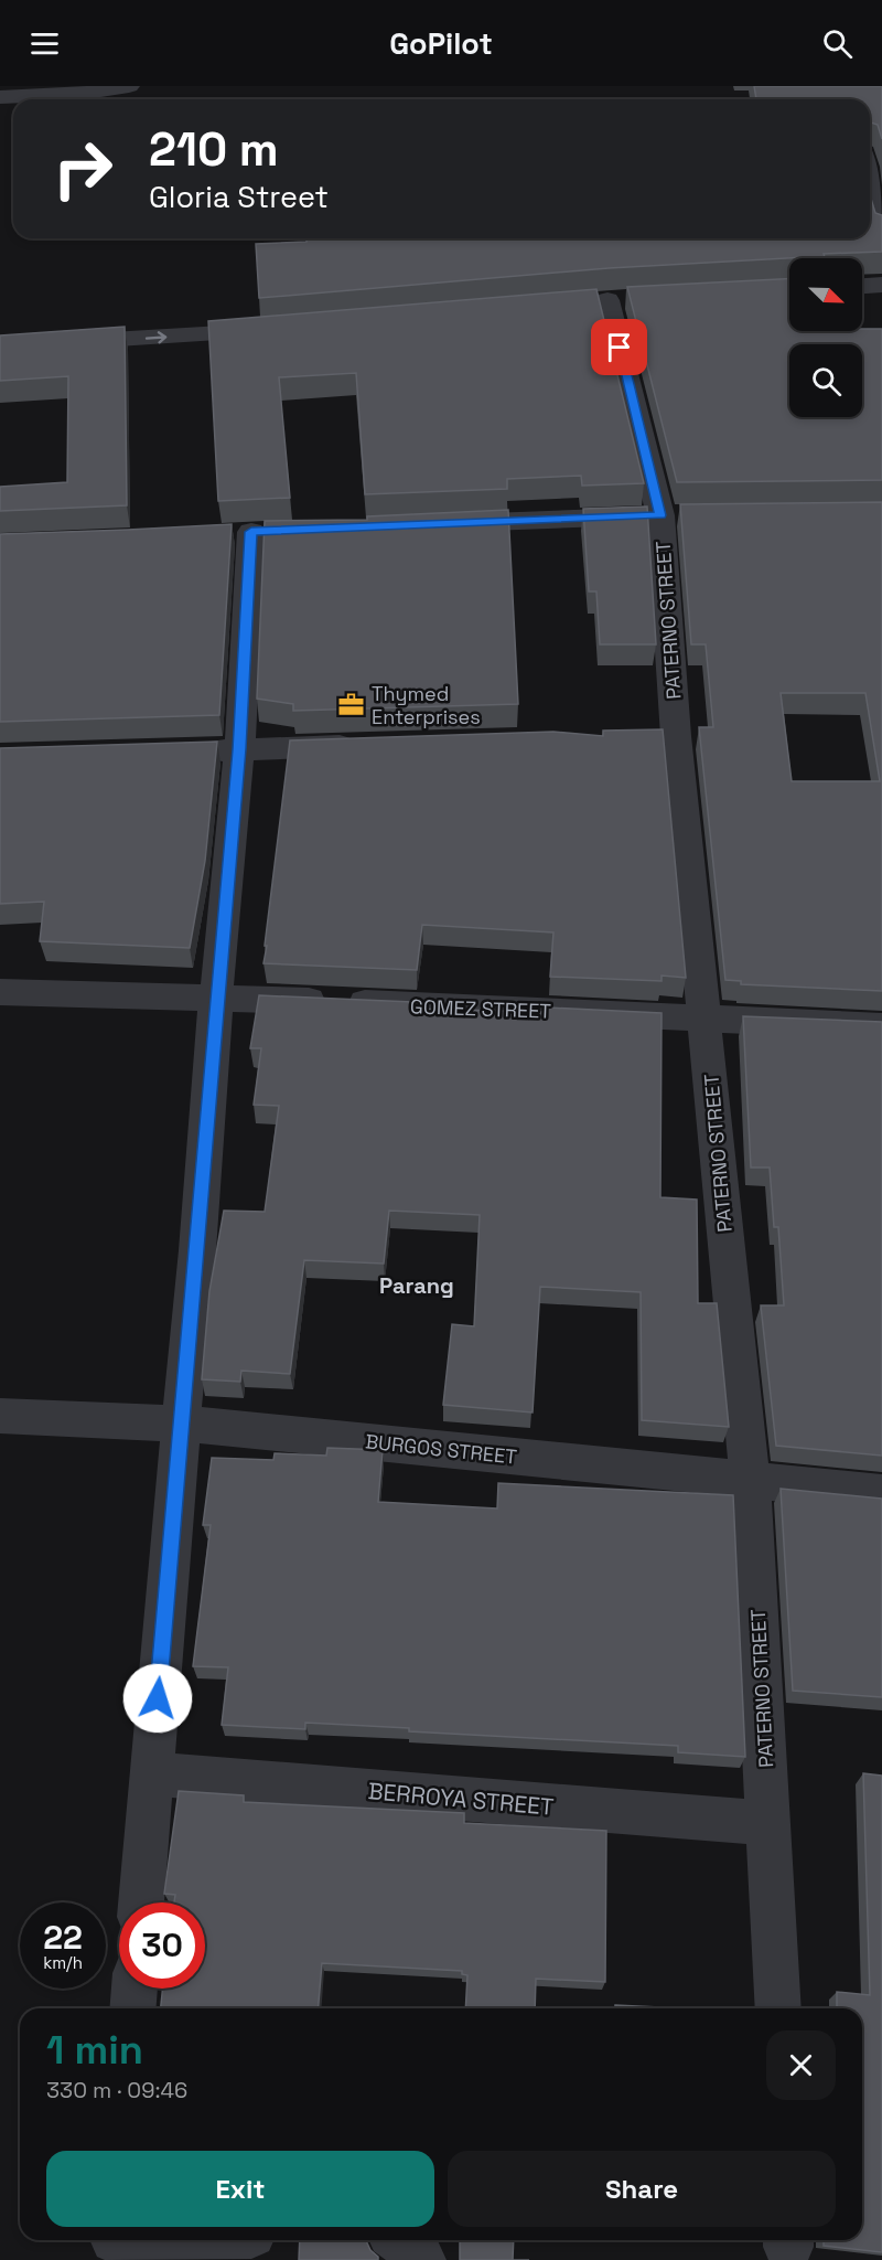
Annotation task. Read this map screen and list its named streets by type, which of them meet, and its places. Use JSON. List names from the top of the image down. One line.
{"streets":{"street":["PATERNO STREET","GOMEZ STREET","BURGOS STREET","BERROYA STREET"]},"crossings":[["PATERNO STREET","GOMEZ STREET"],["PATERNO STREET","BURGOS STREET"],["PATERNO STREET","BERROYA STREET"]],"districts":["Parang"],"places":{"office":["Thymed Enterprises"]},"north":"bottom right","page":{"header":"GoPilot","turn":["210 m","Gloria Street"],"speed":"22 km/h","limit":"30","heading":["1 min","330 m · 09:46"],"buttons":["Exit","Share"]}}
